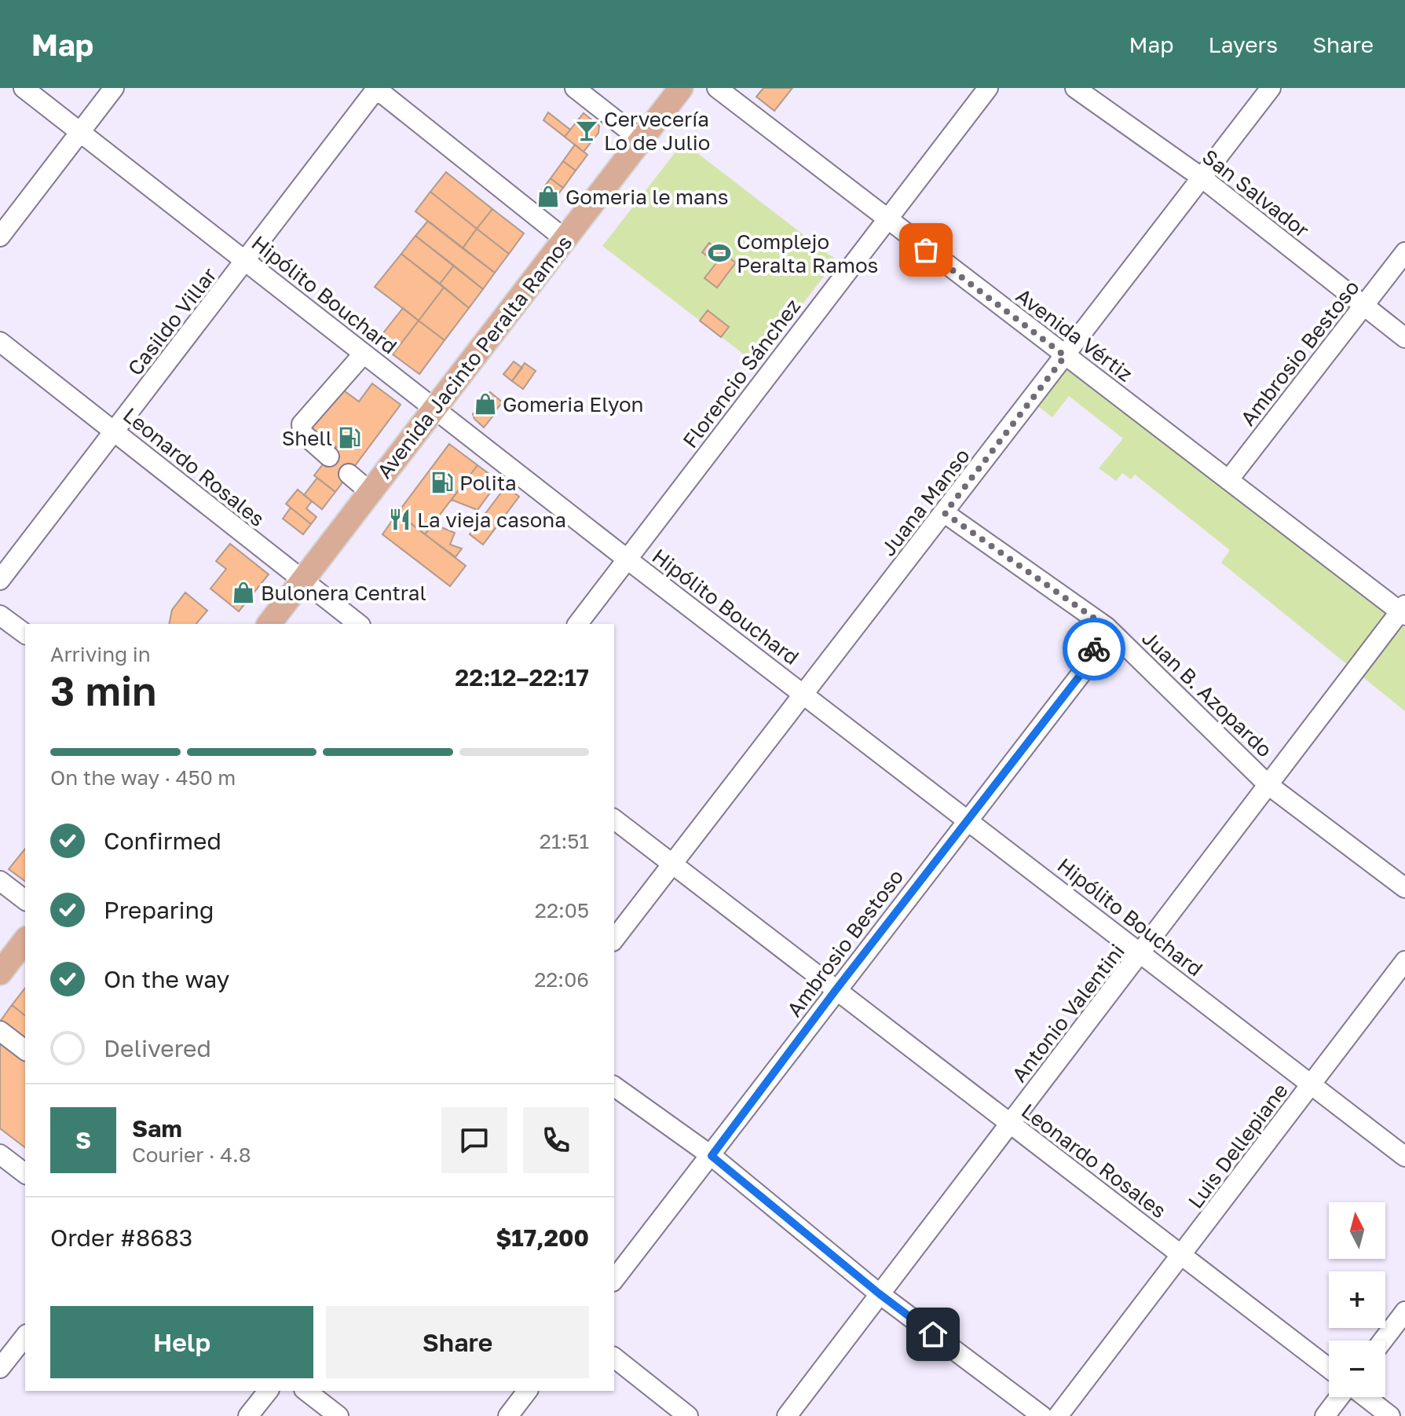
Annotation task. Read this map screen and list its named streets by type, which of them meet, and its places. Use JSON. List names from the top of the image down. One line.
{"streets":{"main road":["Avenida Jacinto Peralta Ramos"],"street":["San Salvador","Hipólito Bouchard","Casildo Villar","Avenida Vértiz","Ambrosio Bestoso","Florencio Sánchez","Leonardo Rosales","Juana Manso","Juan B. Azopardo","Antonio Valentini","Luis Dellepiane"]},"crossings":[["San Salvador","Ambrosio Bestoso"],["San Salvador","Juana Manso"],["Hipólito Bouchard","Casildo Villar"],["Hipólito Bouchard","Ambrosio Bestoso"],["Hipólito Bouchard","Avenida Jacinto Peralta Ramos"],["Hipólito Bouchard","Florencio Sánchez"],["Hipólito Bouchard","Juana Manso"],["Hipólito Bouchard","Antonio Valentini"],["Hipólito Bouchard","Luis Dellepiane"],["Casildo Villar","Leonardo Rosales"],["Avenida Vértiz","Ambrosio Bestoso"],["Avenida Vértiz","Florencio Sánchez"],["Avenida Vértiz","Juana Manso"],["Avenida Vértiz","Antonio Valentini"],["Ambrosio Bestoso","Leonardo Rosales"],["Ambrosio Bestoso","Juan B. Azopardo"],["Avenida Jacinto Peralta Ramos","Leonardo Rosales"],["Leonardo Rosales","Juana Manso"],["Leonardo Rosales","Antonio Valentini"],["Leonardo Rosales","Luis Dellepiane"],["Juana Manso","Juan B. Azopardo"],["Juan B. Azopardo","Antonio Valentini"]],"places":{"bar":["Cervecería Lo de Julio"],"shop":["Gomeria le mans","Gomeria Elyon","Bulonera Central"],"sports":["Complejo Peralta Ramos"],"fuel station":["Shell","Polita"],"restaurant":["La vieja casona"]},"north":"top","page":{"header":"Map","nav":["Map","Layers","Share"],"heading":["3 min","Arriving in","22:12–22:17"],"panel":["Sam","Courier · 4.8","Order #8683","$17,200"],"bar":"On the way · 450 m","list":[["Confirmed","21:51"],["Preparing","22:05"],["On the way","22:06"],"Delivered"],"round":"S","map_buttons":["+","−"],"buttons":["Help","Share"]}}
